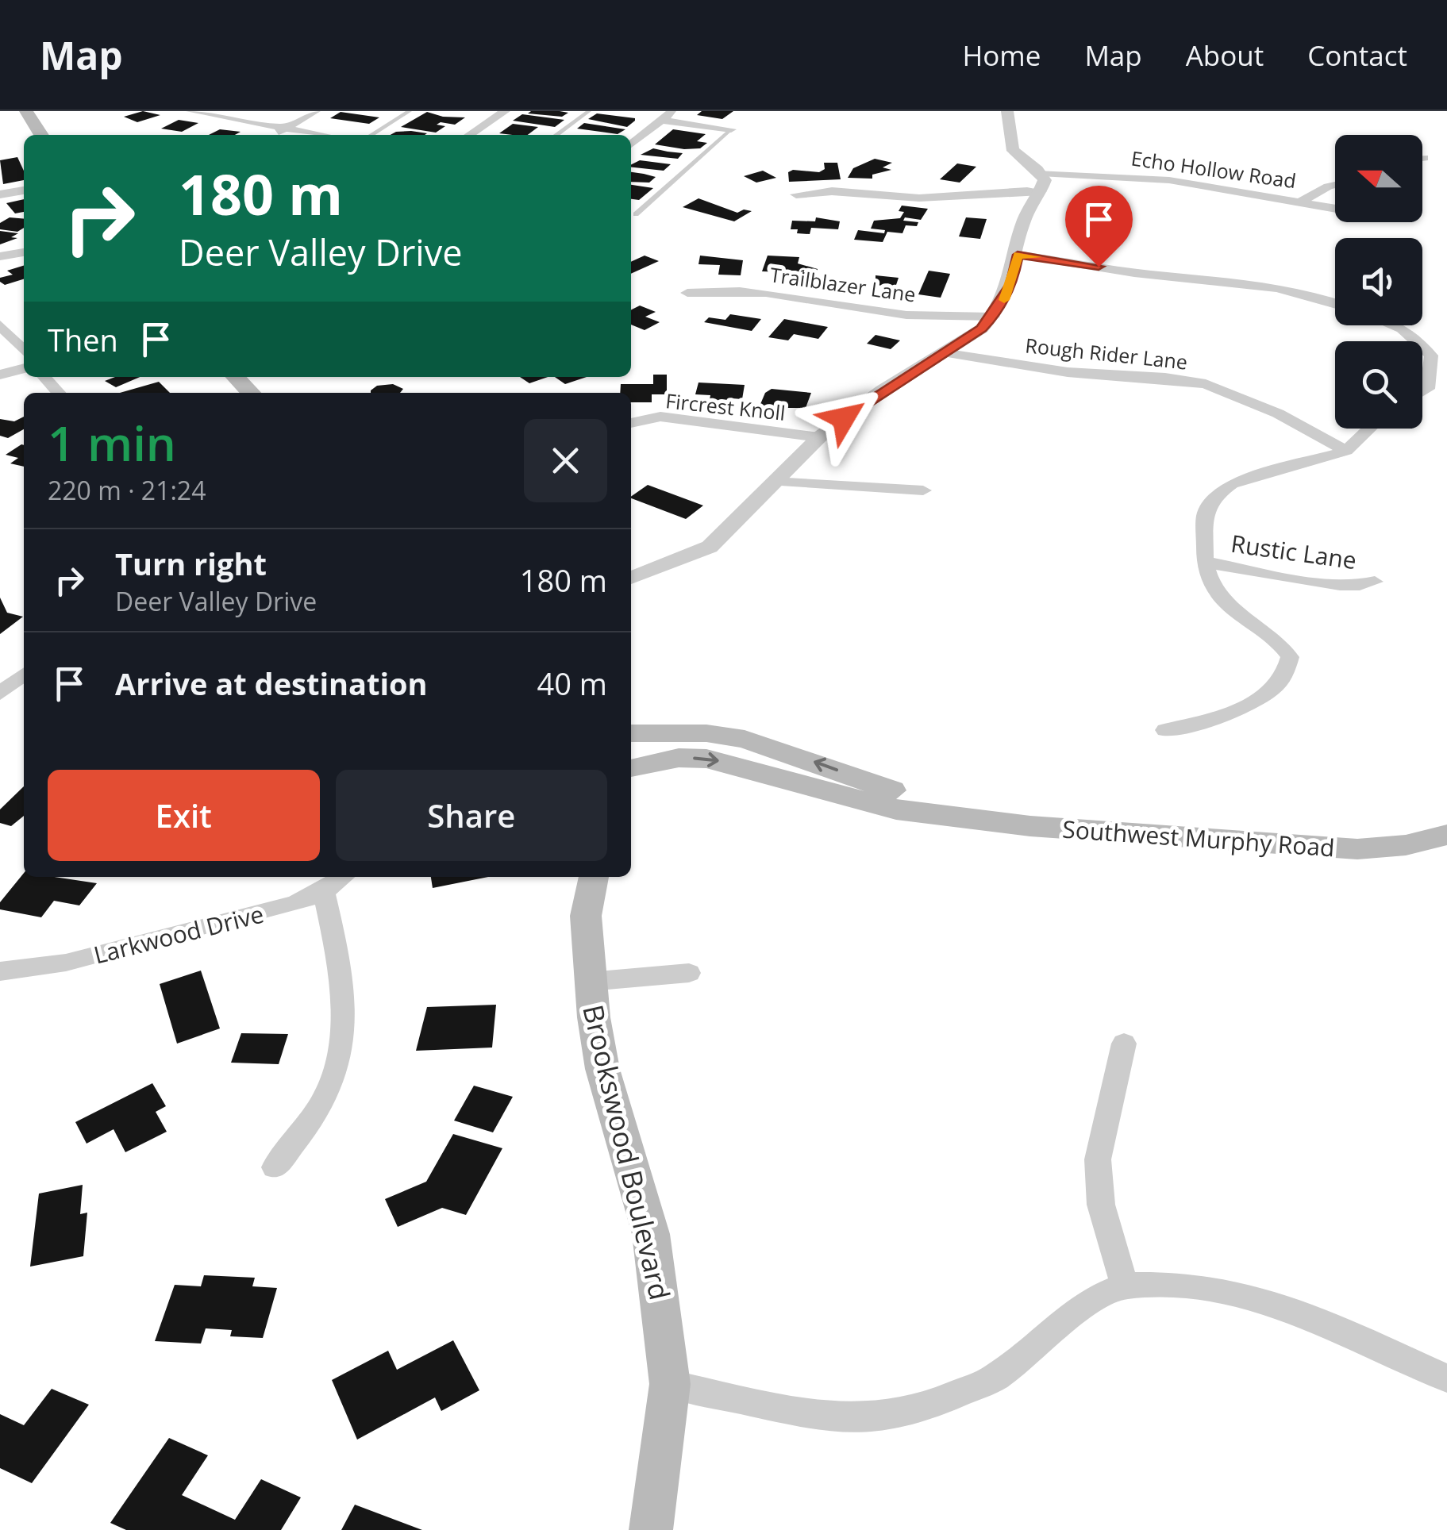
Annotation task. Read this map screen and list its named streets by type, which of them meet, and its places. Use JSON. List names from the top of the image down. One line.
{"streets":{"main road":["Southwest Murphy Road","Brookswood Boulevard"],"street":["Echo Hollow Road","Trailblazer Lane","Rough Rider Lane","Fircrest Knoll","Rustic Lane","Larkwood Drive"]},"north":"left","page":{"header":"Map","nav":["Home","Map","About","Contact"],"turn":["180 m","Deer Valley Drive"],"then":"Then","heading":["1 min","220 m · 21:24"],"list":[{"name":"Turn right","note":"Deer Valley Drive","value":"180 m"},{"name":"Arrive at destination","value":"40 m"}],"buttons":["Exit","Share"]}}
